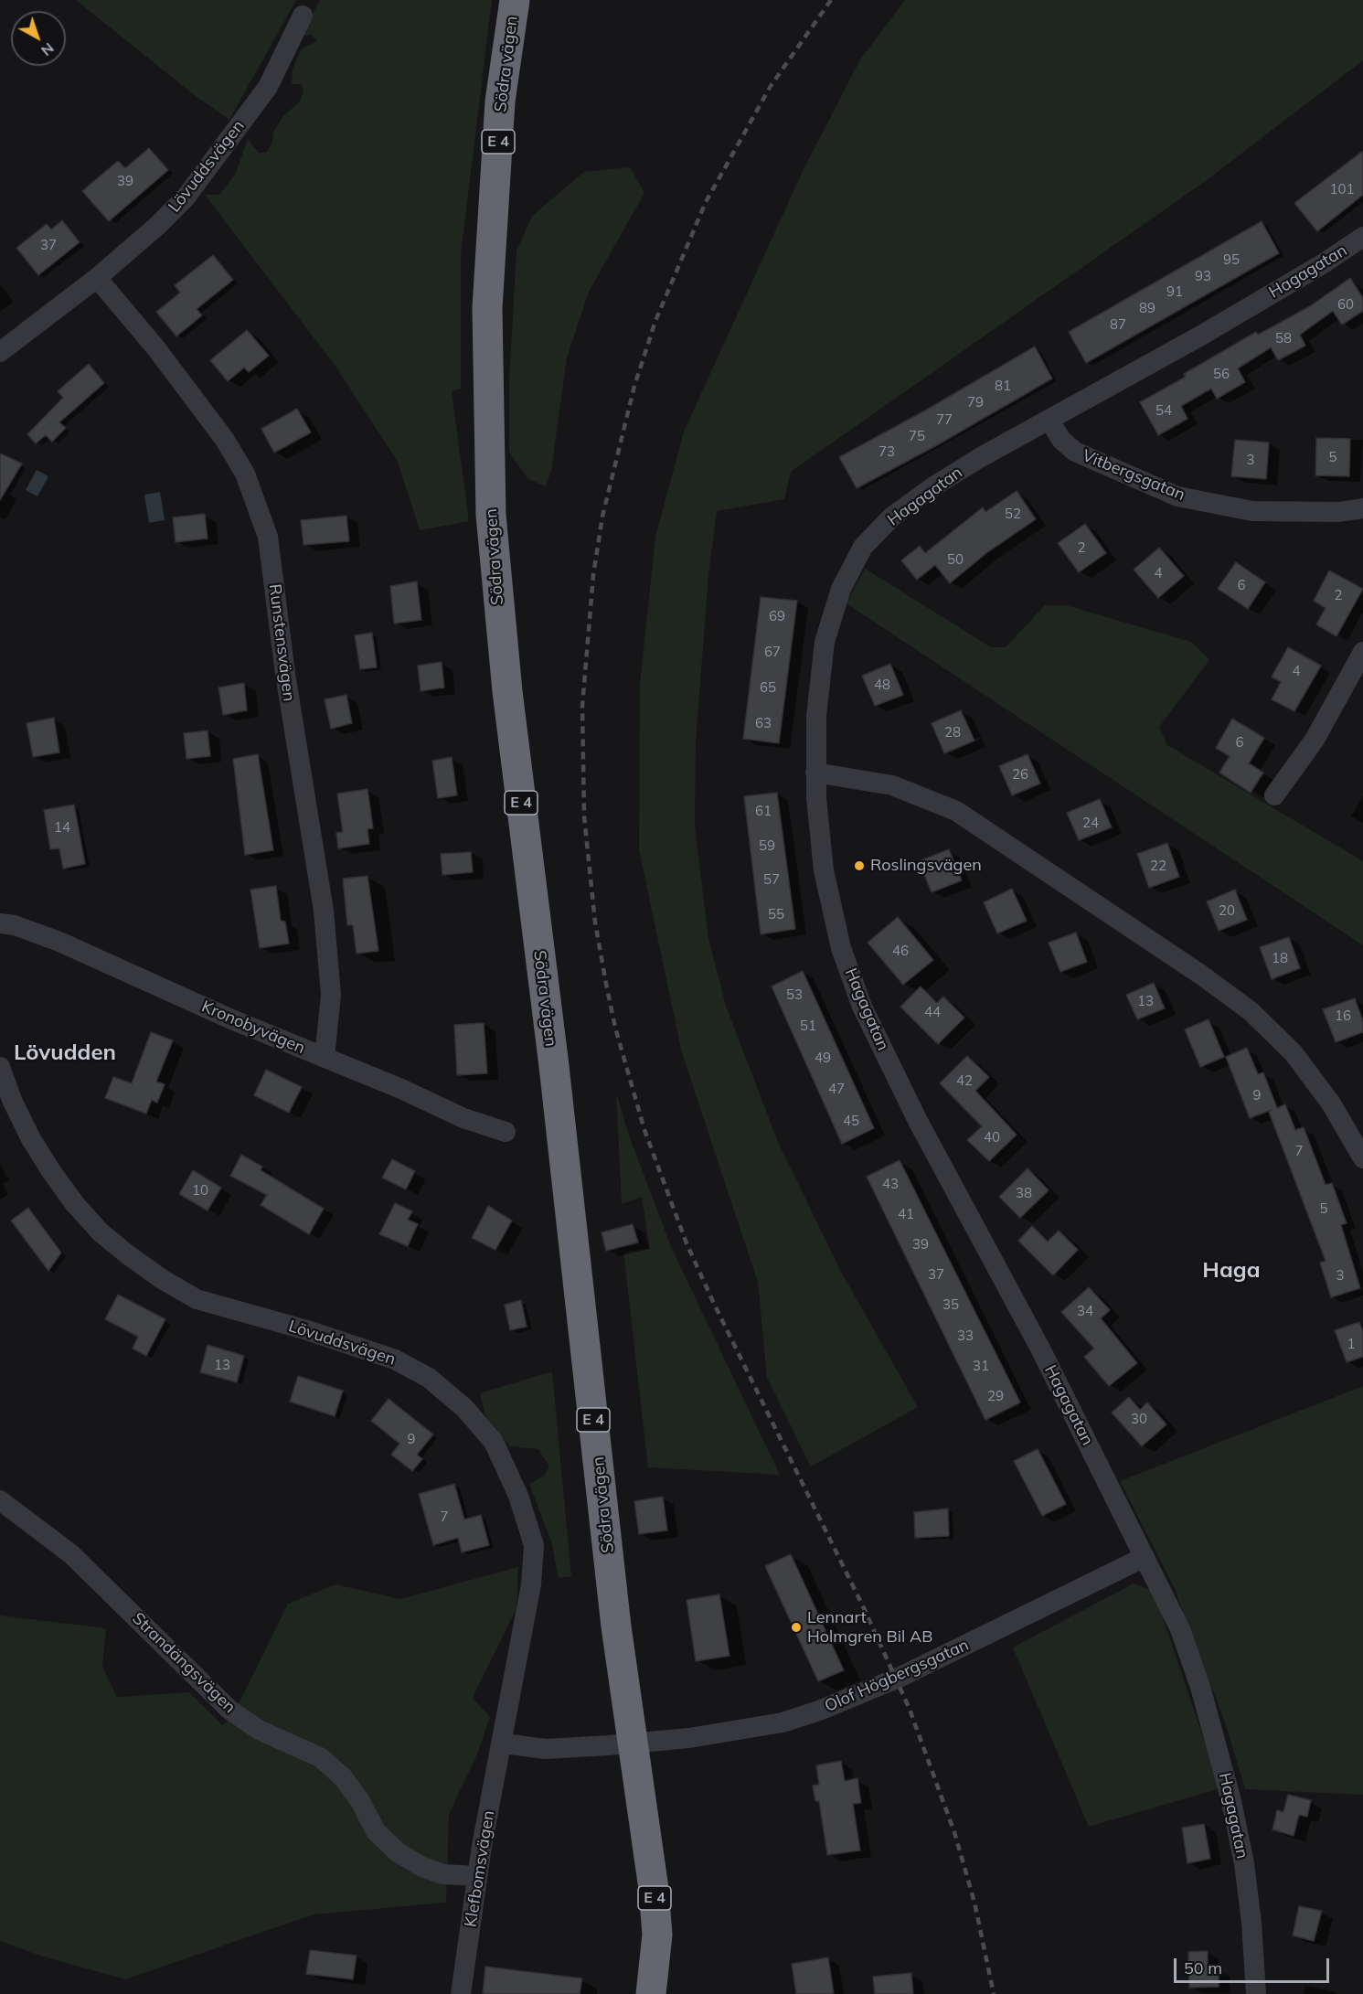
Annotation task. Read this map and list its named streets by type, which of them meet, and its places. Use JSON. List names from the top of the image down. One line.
{"streets":{"highway":["Södra vägen","E 4"],"street":["Lövuddsvägen","Hagagatan","Vitbergsgatan","Runstensvägen","Kronobyvägen","Strandängsvägen","Olof Högbergsgatan","Klefbomsvägen"]},"crossings":[["Södra vägen","Olof Högbergsgatan"],["Lövuddsvägen","Runstensvägen"],["Lövuddsvägen","Klefbomsvägen"],["Hagagatan","Vitbergsgatan"],["Hagagatan","Olof Högbergsgatan"],["Runstensvägen","Kronobyvägen"],["Strandängsvägen","Klefbomsvägen"]],"districts":["Lövudden","Haga"],"places":["Roslingsvägen","Lennart Holmgren Bil AB"],"house_numbers":["39","101","37","95","93","91","60","89","87","58","56","81","79","54","77","75","73","5","3","52","2","50","4","6","2","69","67","4","48","65","63","28","6","26","61","24","14","59","22","57","20","55","46","18","53","13","44","16","51","49","42","47","9","45","40","7","43","10","38","5","41","39","37","3","35","34","33","1","13","31","29","30","9","7"],"scale_bar":"50 m","north":"bottom right"}
